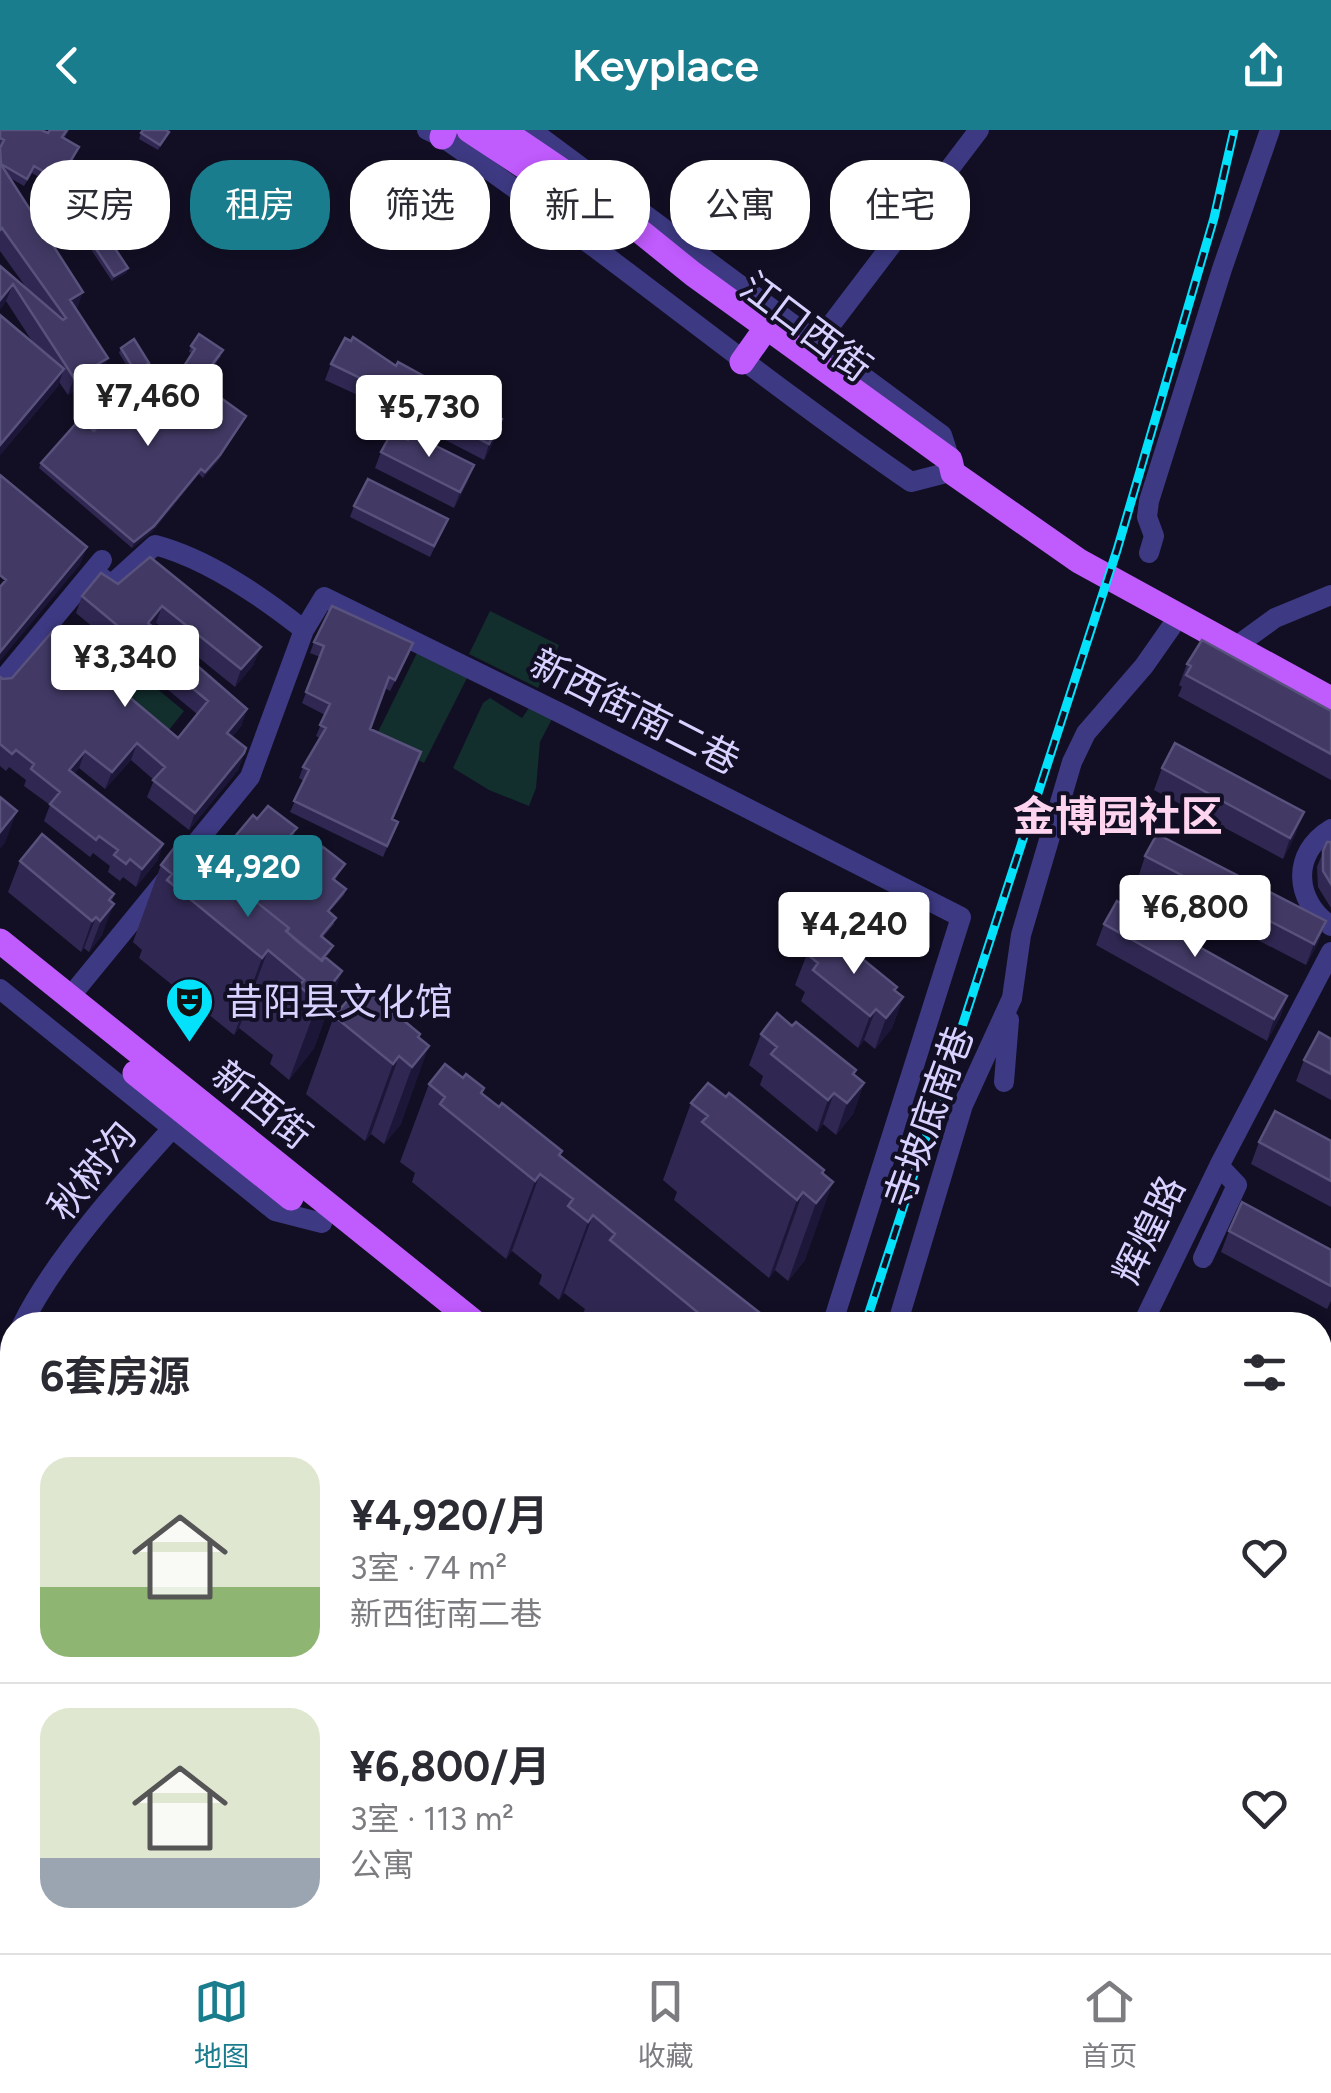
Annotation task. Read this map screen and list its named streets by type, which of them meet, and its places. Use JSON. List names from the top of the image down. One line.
{"streets":{"main road":["江口西街","新西街"],"street":["新西街南二巷","寺坡底南巷","秋树沟","辉煌路"]},"crossings":[["江口西街","寺坡底南巷"],["新西街南二巷","新西街"],["新西街","秋树沟"]],"districts":["金博园社区"],"places":{"theatre":["昔阳县文化馆"]},"page":{"header":"Keyplace","chip":["买房","租房","筛选","新上","公寓","住宅"],"price":["¥7,460","¥5,730","¥3,340","¥4,920","¥6,800","¥4,240"],"heading":"6套房源","list":[{"name":"¥4,920/月","note":"3室 · 74 m² · 新西街南二巷"},{"name":"¥6,800/月","note":"3室 · 113 m² · 公寓"}],"tabs":["地图","收藏","首页"]}}
